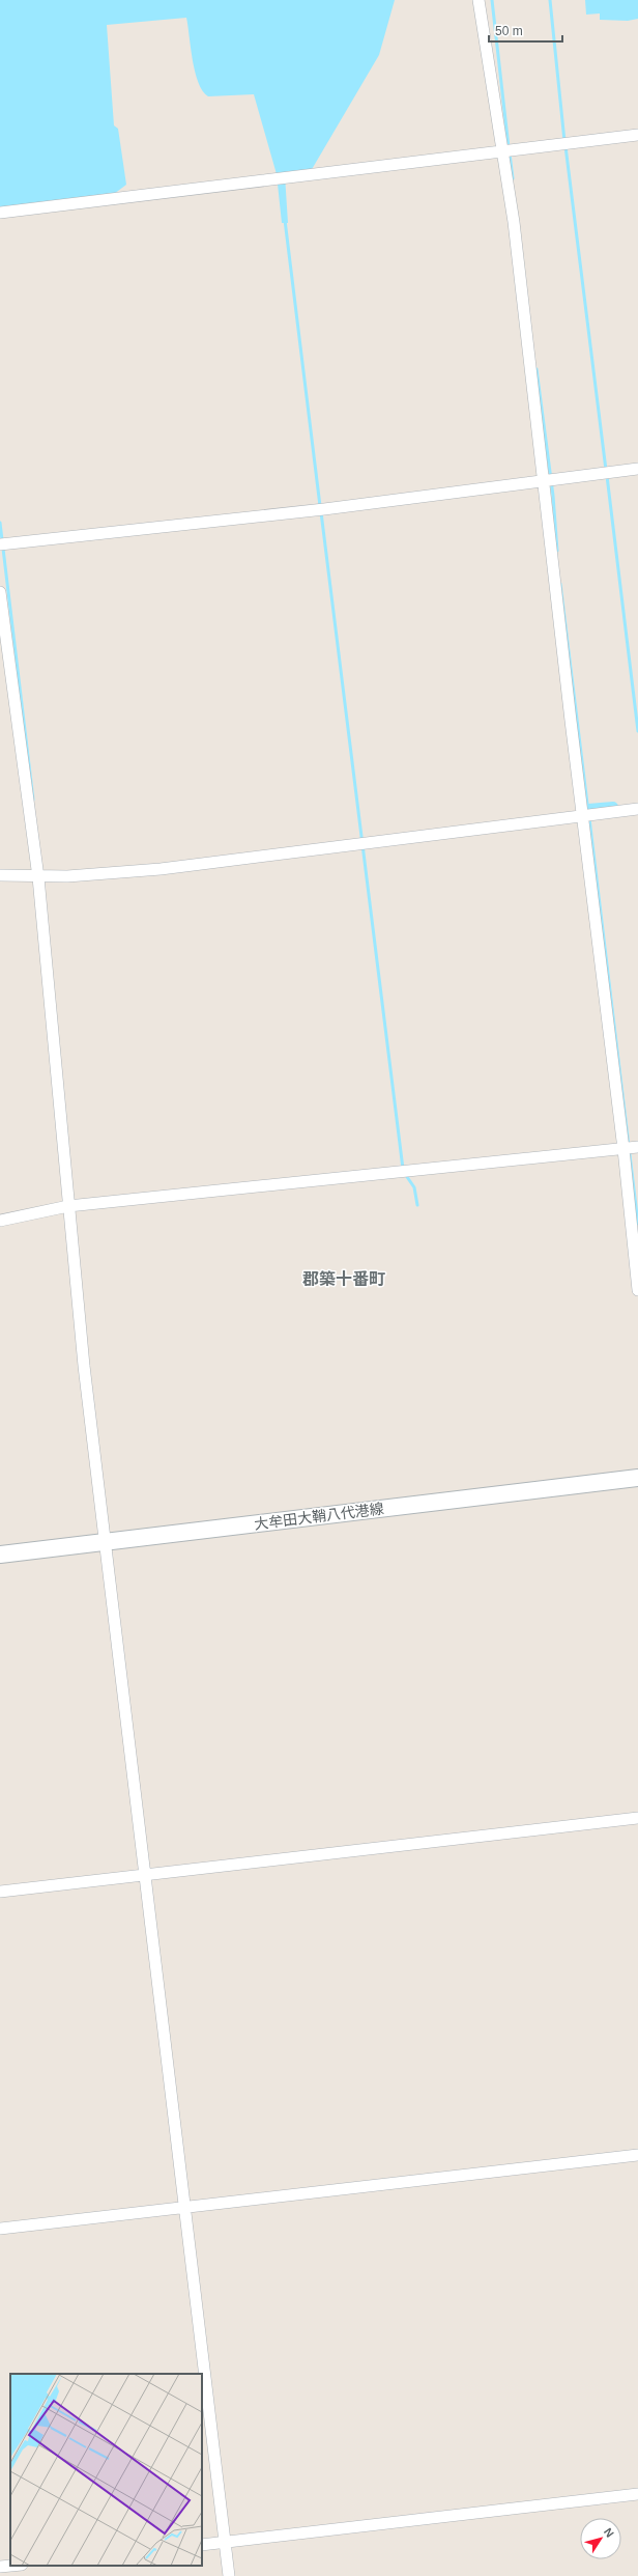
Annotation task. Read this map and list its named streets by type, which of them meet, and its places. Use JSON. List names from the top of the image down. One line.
{"streets":{"main road":["大牟田大鞘八代港線"]},"districts":["郡築十番町"],"scale_bar":"50 m","north":"top right"}
